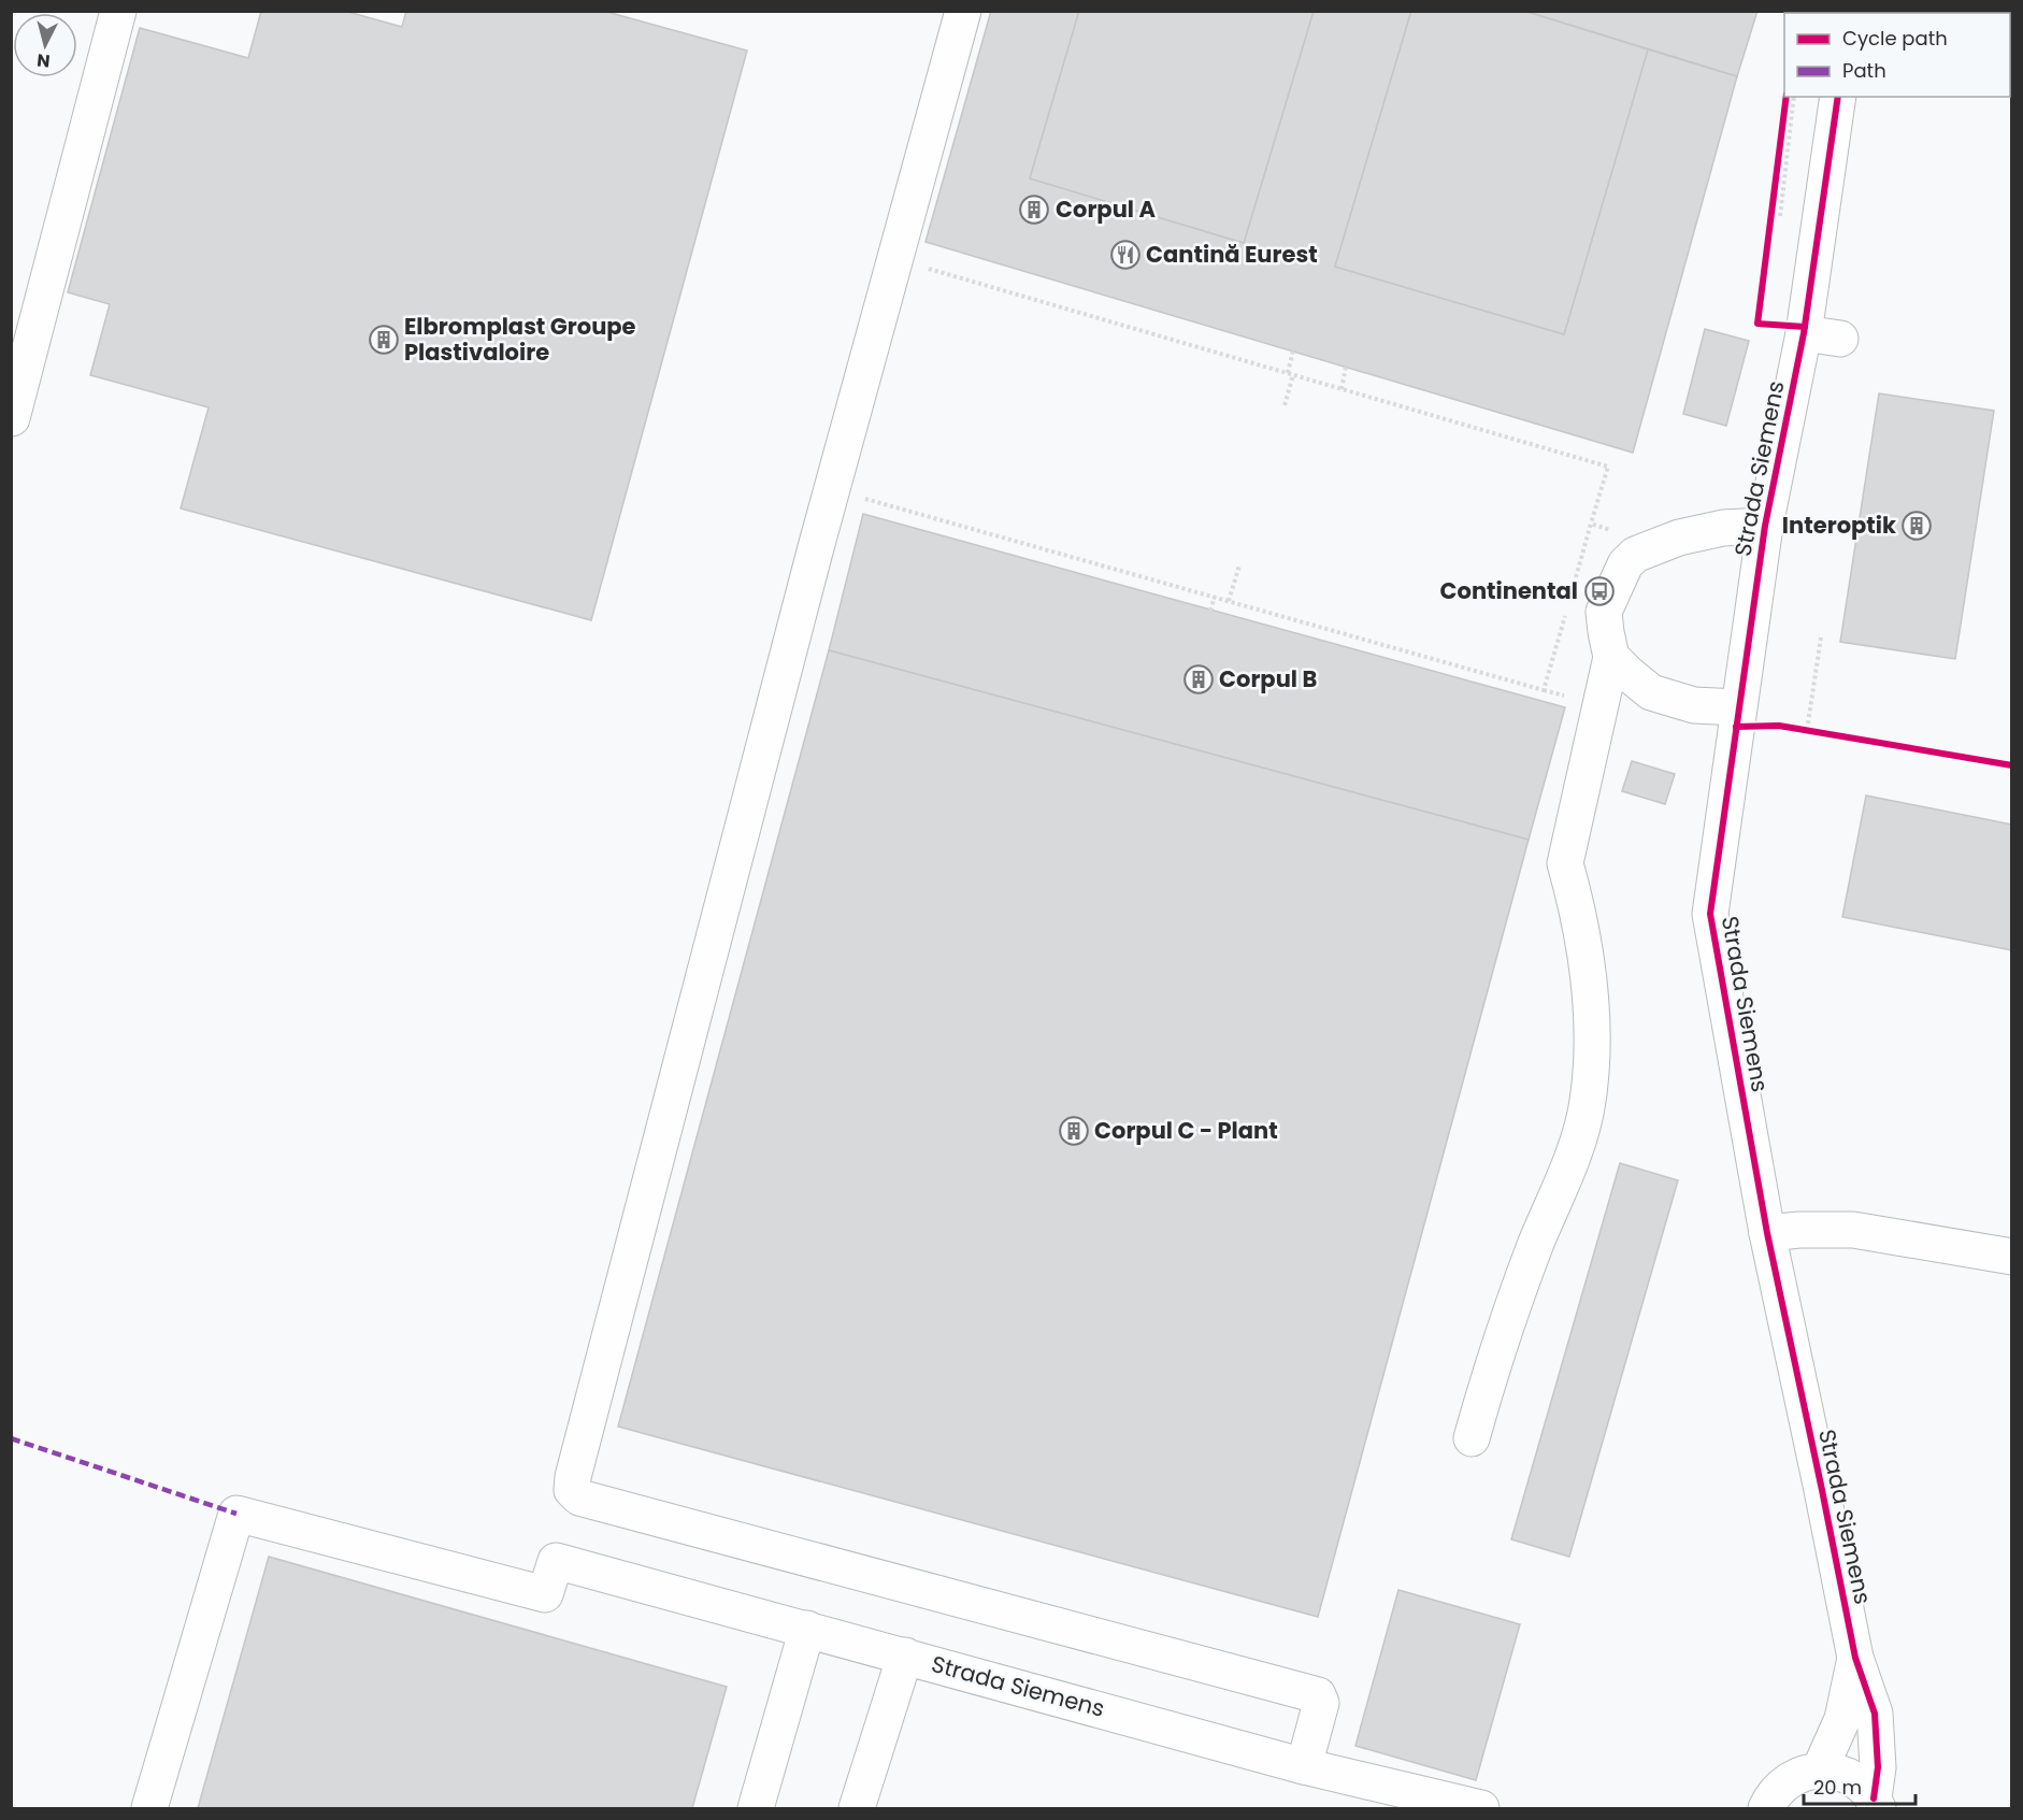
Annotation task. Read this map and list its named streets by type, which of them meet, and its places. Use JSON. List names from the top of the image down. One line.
{"streets":{"street":["Strada Siemens"]},"places":{"building":["Corpul A","Elbromplast Groupe Plastivaloire","Interoptik","Corpul B","Corpul C - Plant"],"restaurant":["Cantină Eurest"],"bus stop":["Continental"]},"legend":["Cycle path","Path"],"scale_bar":"20 m","north":"bottom"}
